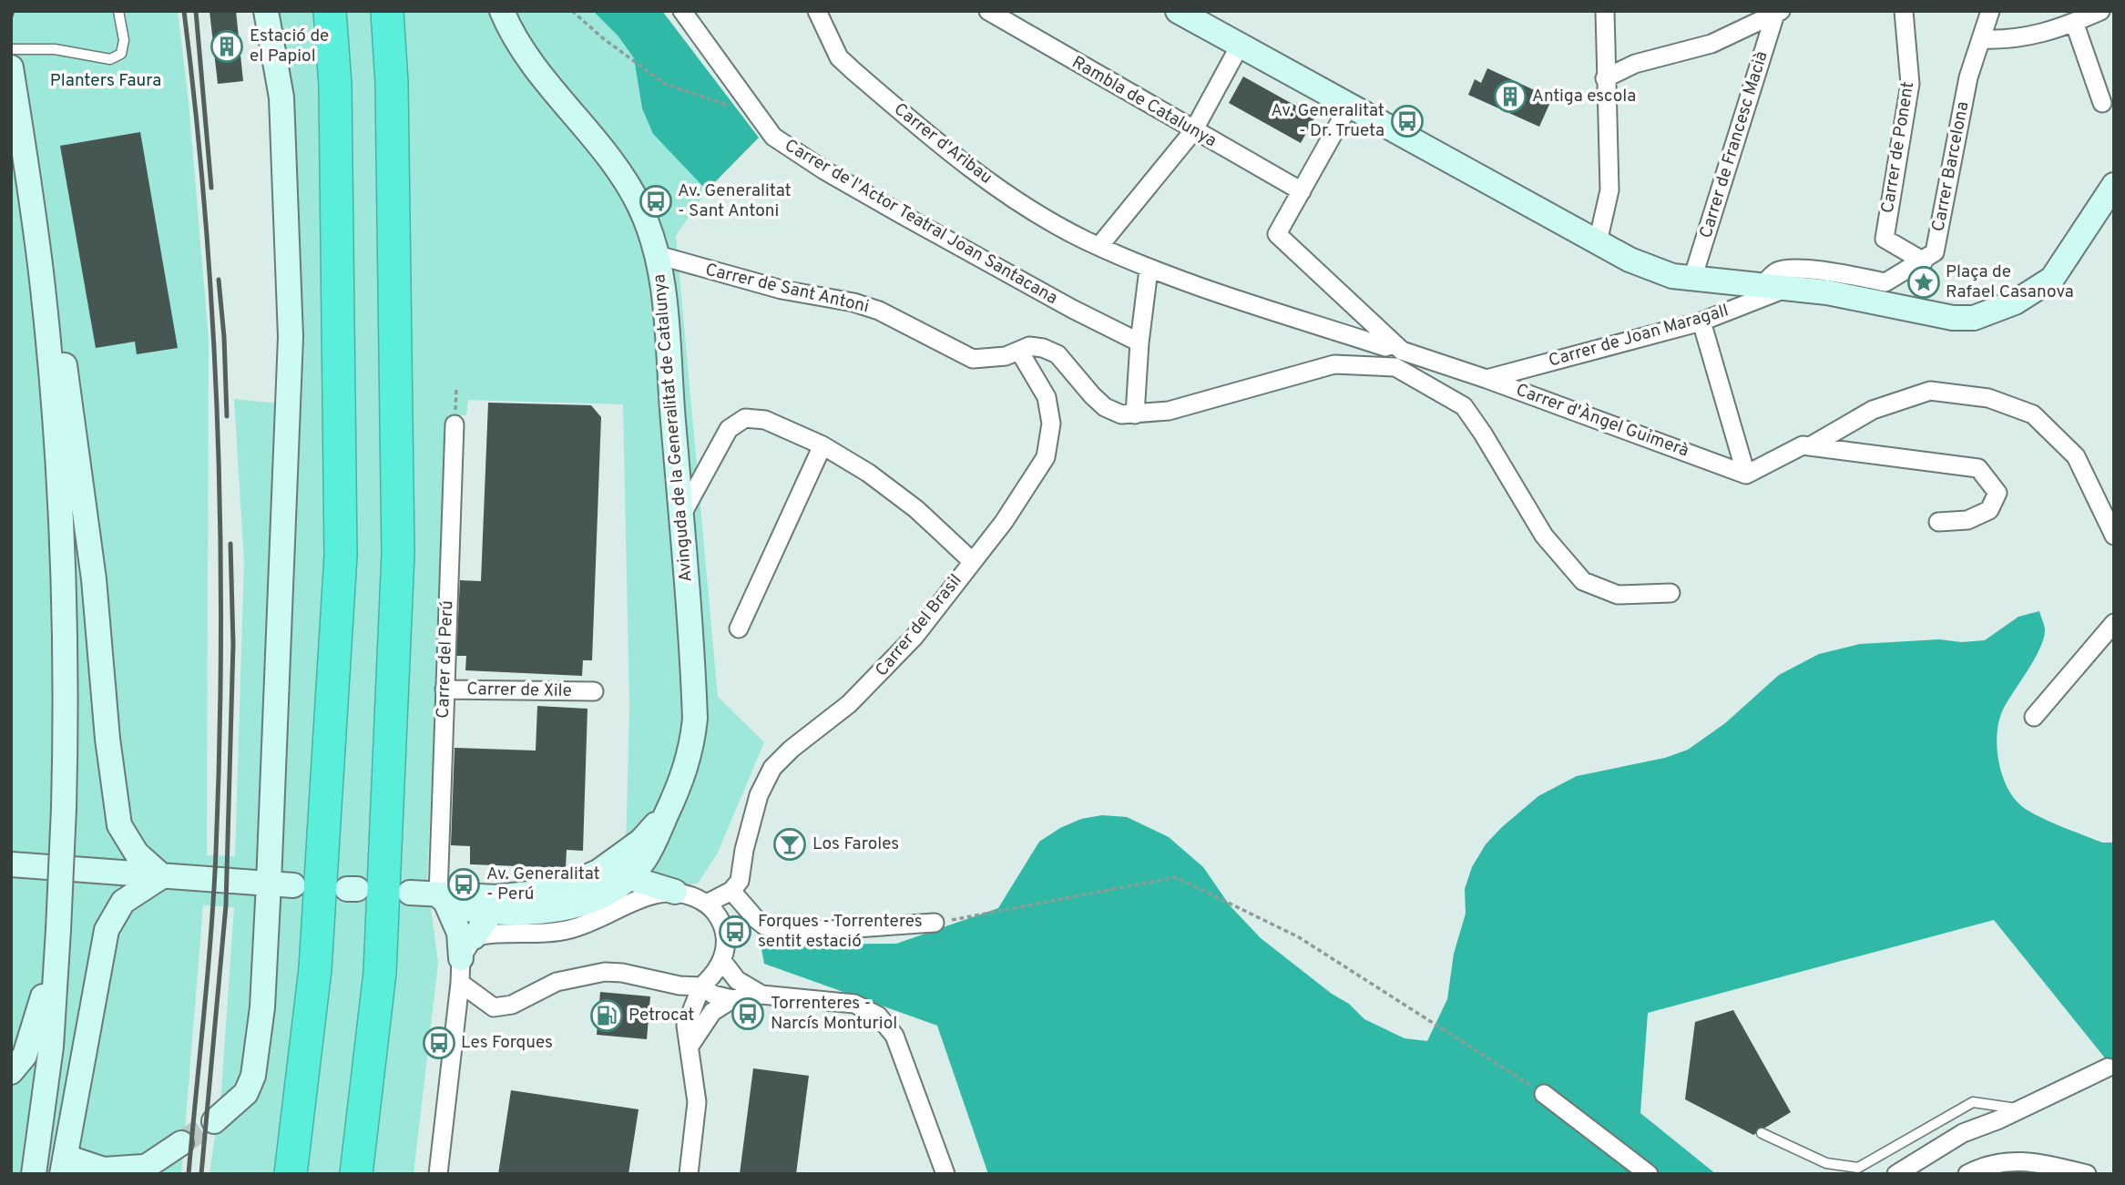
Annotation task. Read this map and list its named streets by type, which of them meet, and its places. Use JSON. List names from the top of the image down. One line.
{"streets":{"street":["Rambla de Catalunya","Carrer d'Aribau","Carrer de Francesc Macià","Carrer de Ponent","Carrer Barcelona","Carrer de l'Actor Teatral Joan Santacana","Carrer de Sant Antoni","Carrer de Joan Maragall","Carrer d'Àngel Guimerà","Avinguda de la Generalitat de Catalunya","Carrer del Brasil","Carrer del Perú","Carrer de Xile"]},"crossings":[["Carrer d'Aribau","Carrer d'Àngel Guimerà"],["Carrer de Ponent","Carrer Barcelona"],["Carrer de Sant Antoni","Avinguda de la Generalitat de Catalunya"],["Carrer de Sant Antoni","Carrer del Brasil"],["Carrer de Joan Maragall","Carrer d'Àngel Guimerà"],["Avinguda de la Generalitat de Catalunya","Carrer del Perú"],["Carrer del Perú","Carrer de Xile"]],"parks":["Planters Faura"],"places":{"building":["Estació de el Papiol","Antiga escola"],"bus stop":["Av. Generalitat - Dr. Trueta","Av. Generalitat - Sant Antoni","Av. Generalitat - Perú","Forques - Torrenteres sentit estació","Torrenteres - Narcís Monturiol","Les Forques"],"place":["Plaça de Rafael Casanova"],"bar":["Los Faroles"],"fuel station":["Petrocat"]}}
